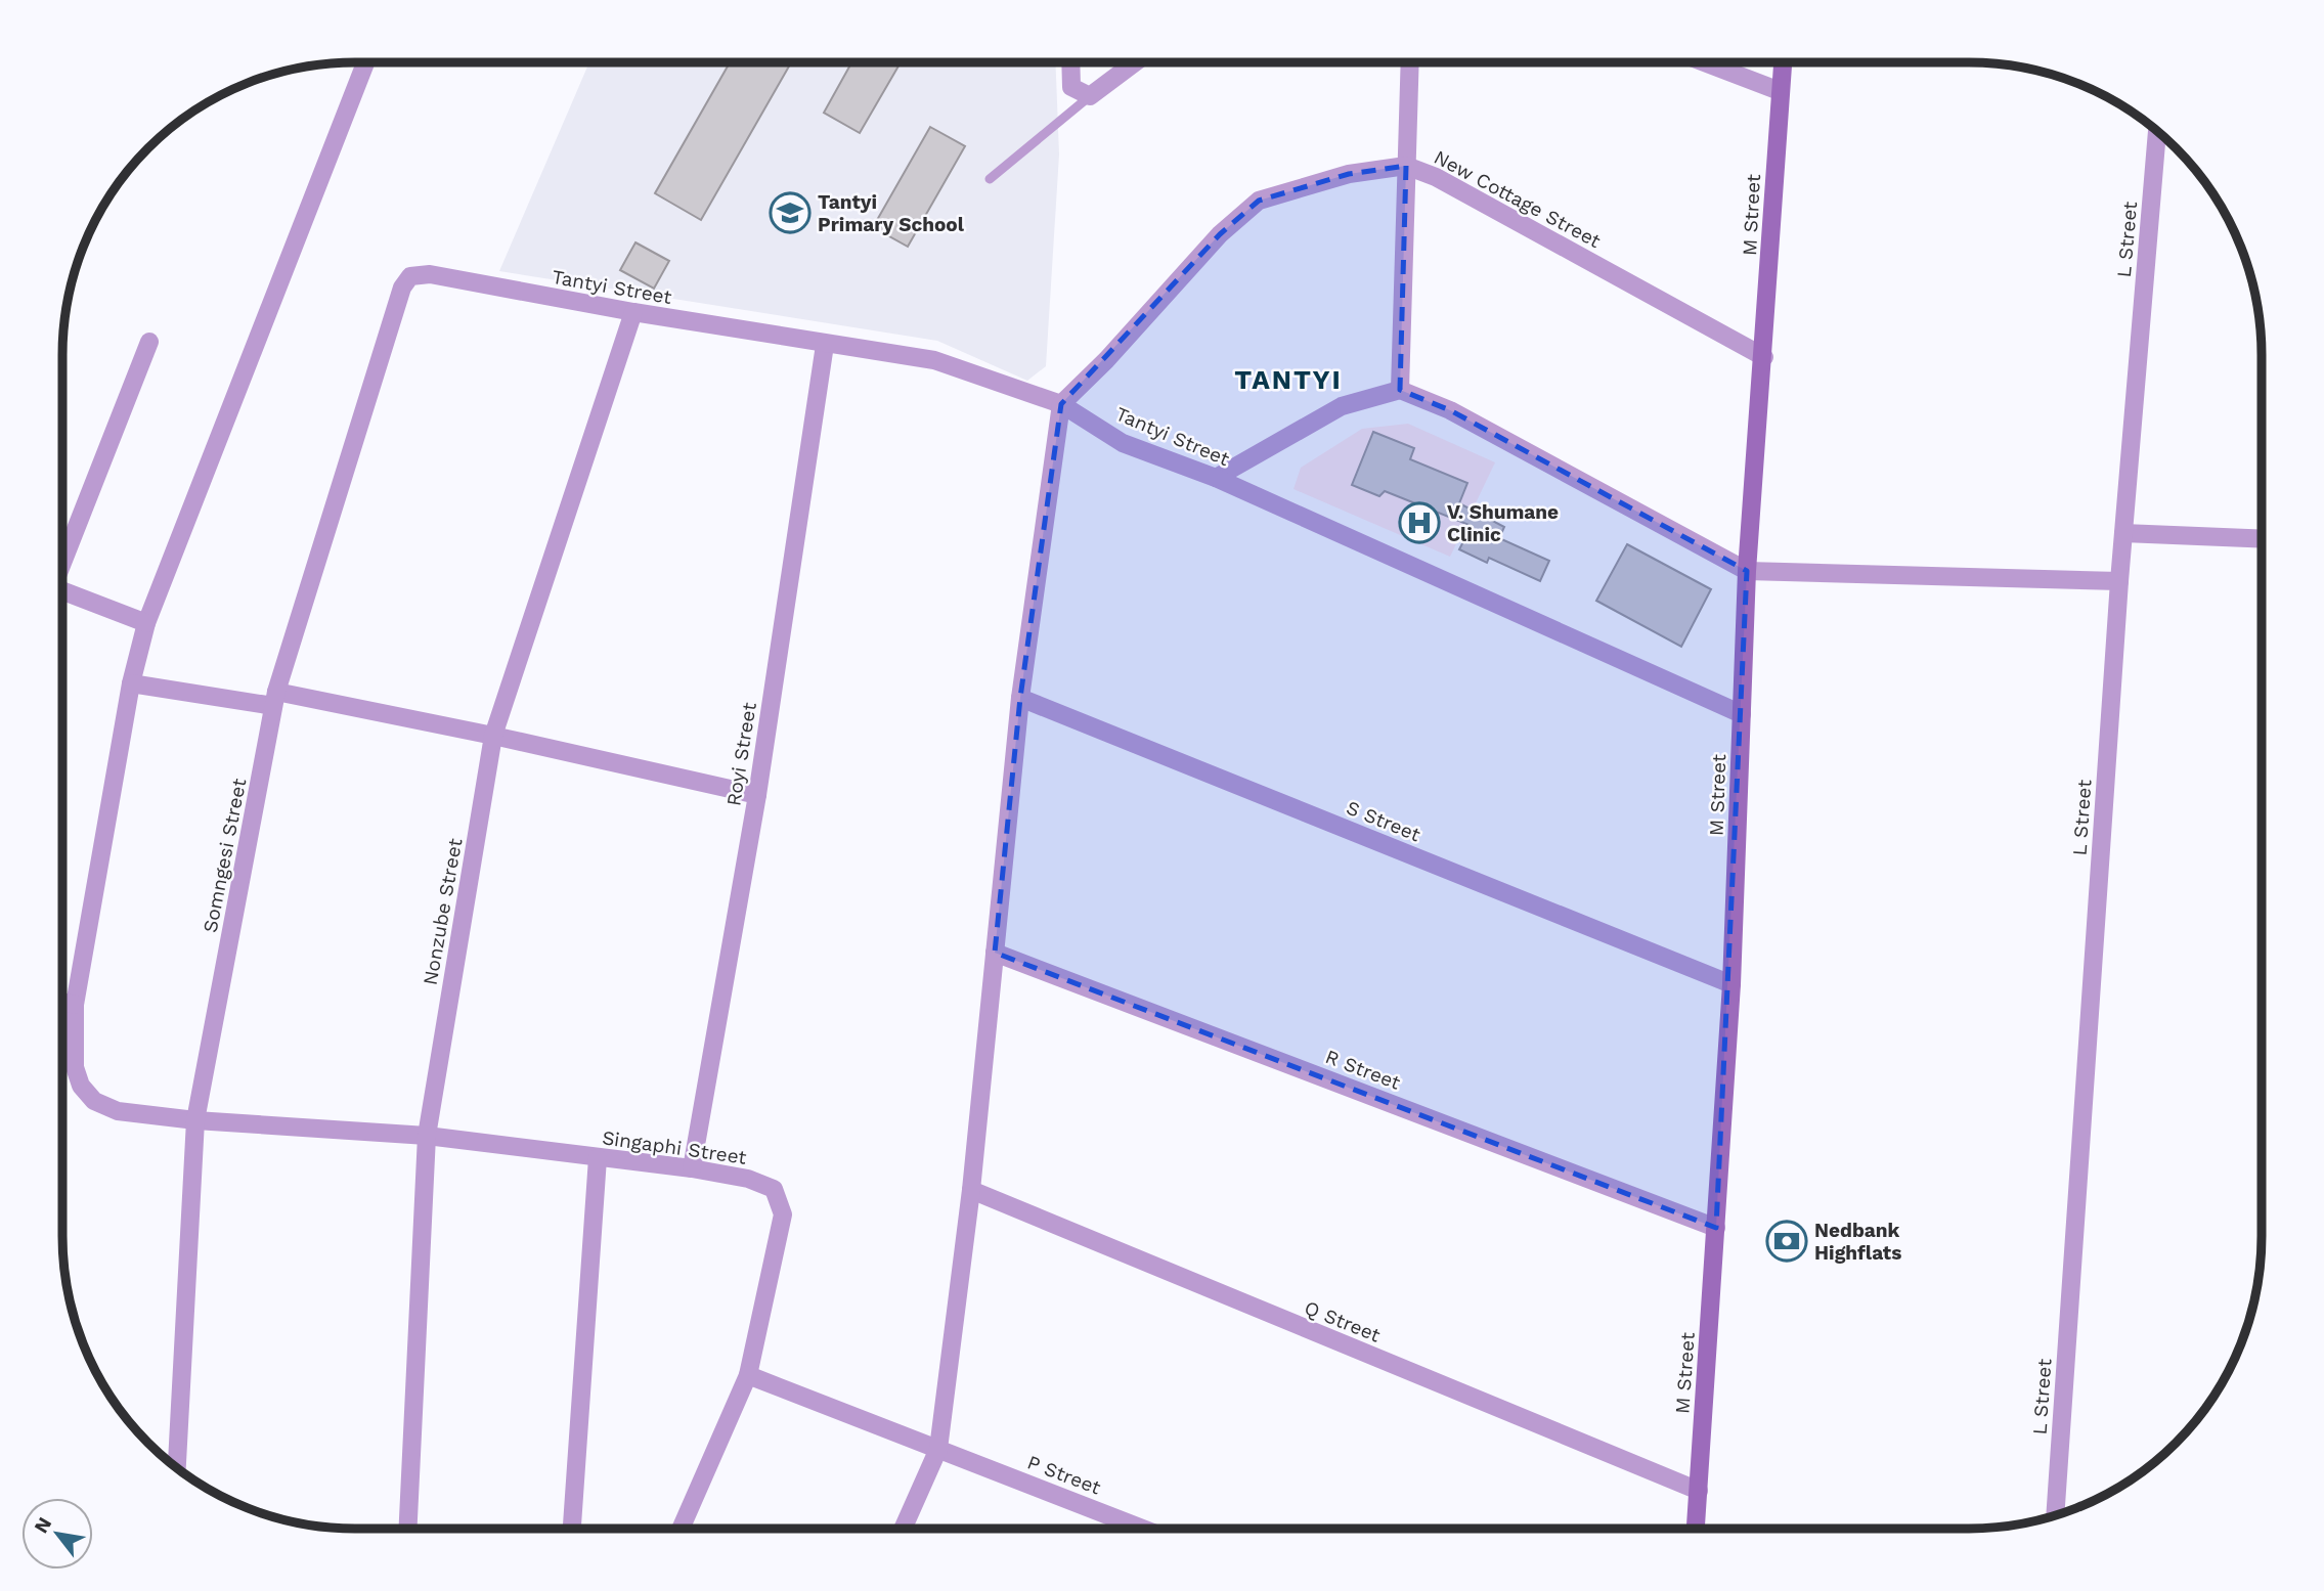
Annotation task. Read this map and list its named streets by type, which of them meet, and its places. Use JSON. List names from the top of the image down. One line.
{"streets":{"street":["New Cottage Street","M Street","L Street","Tantyi Street","Royi Street","S Street","Somngesi Street","Nonzube Street","R Street","Singaphi Street","Q Street","P Street"]},"crossings":[["New Cottage Street","M Street"],["New Cottage Street","Tantyi Street"],["M Street","Tantyi Street"],["M Street","S Street"],["M Street","R Street"],["M Street","Q Street"],["Tantyi Street","Royi Street"],["Tantyi Street","Somngesi Street"],["Tantyi Street","Nonzube Street"],["Royi Street","Singaphi Street"],["Somngesi Street","Singaphi Street"],["Nonzube Street","Singaphi Street"],["Singaphi Street","P Street"]],"districts":["TANTYI"],"places":{"school or university":["Tantyi Primary School"],"hospital":["V. Shumane Clinic"],"bank":["Nedbank Highflats"]},"north":"top left"}
